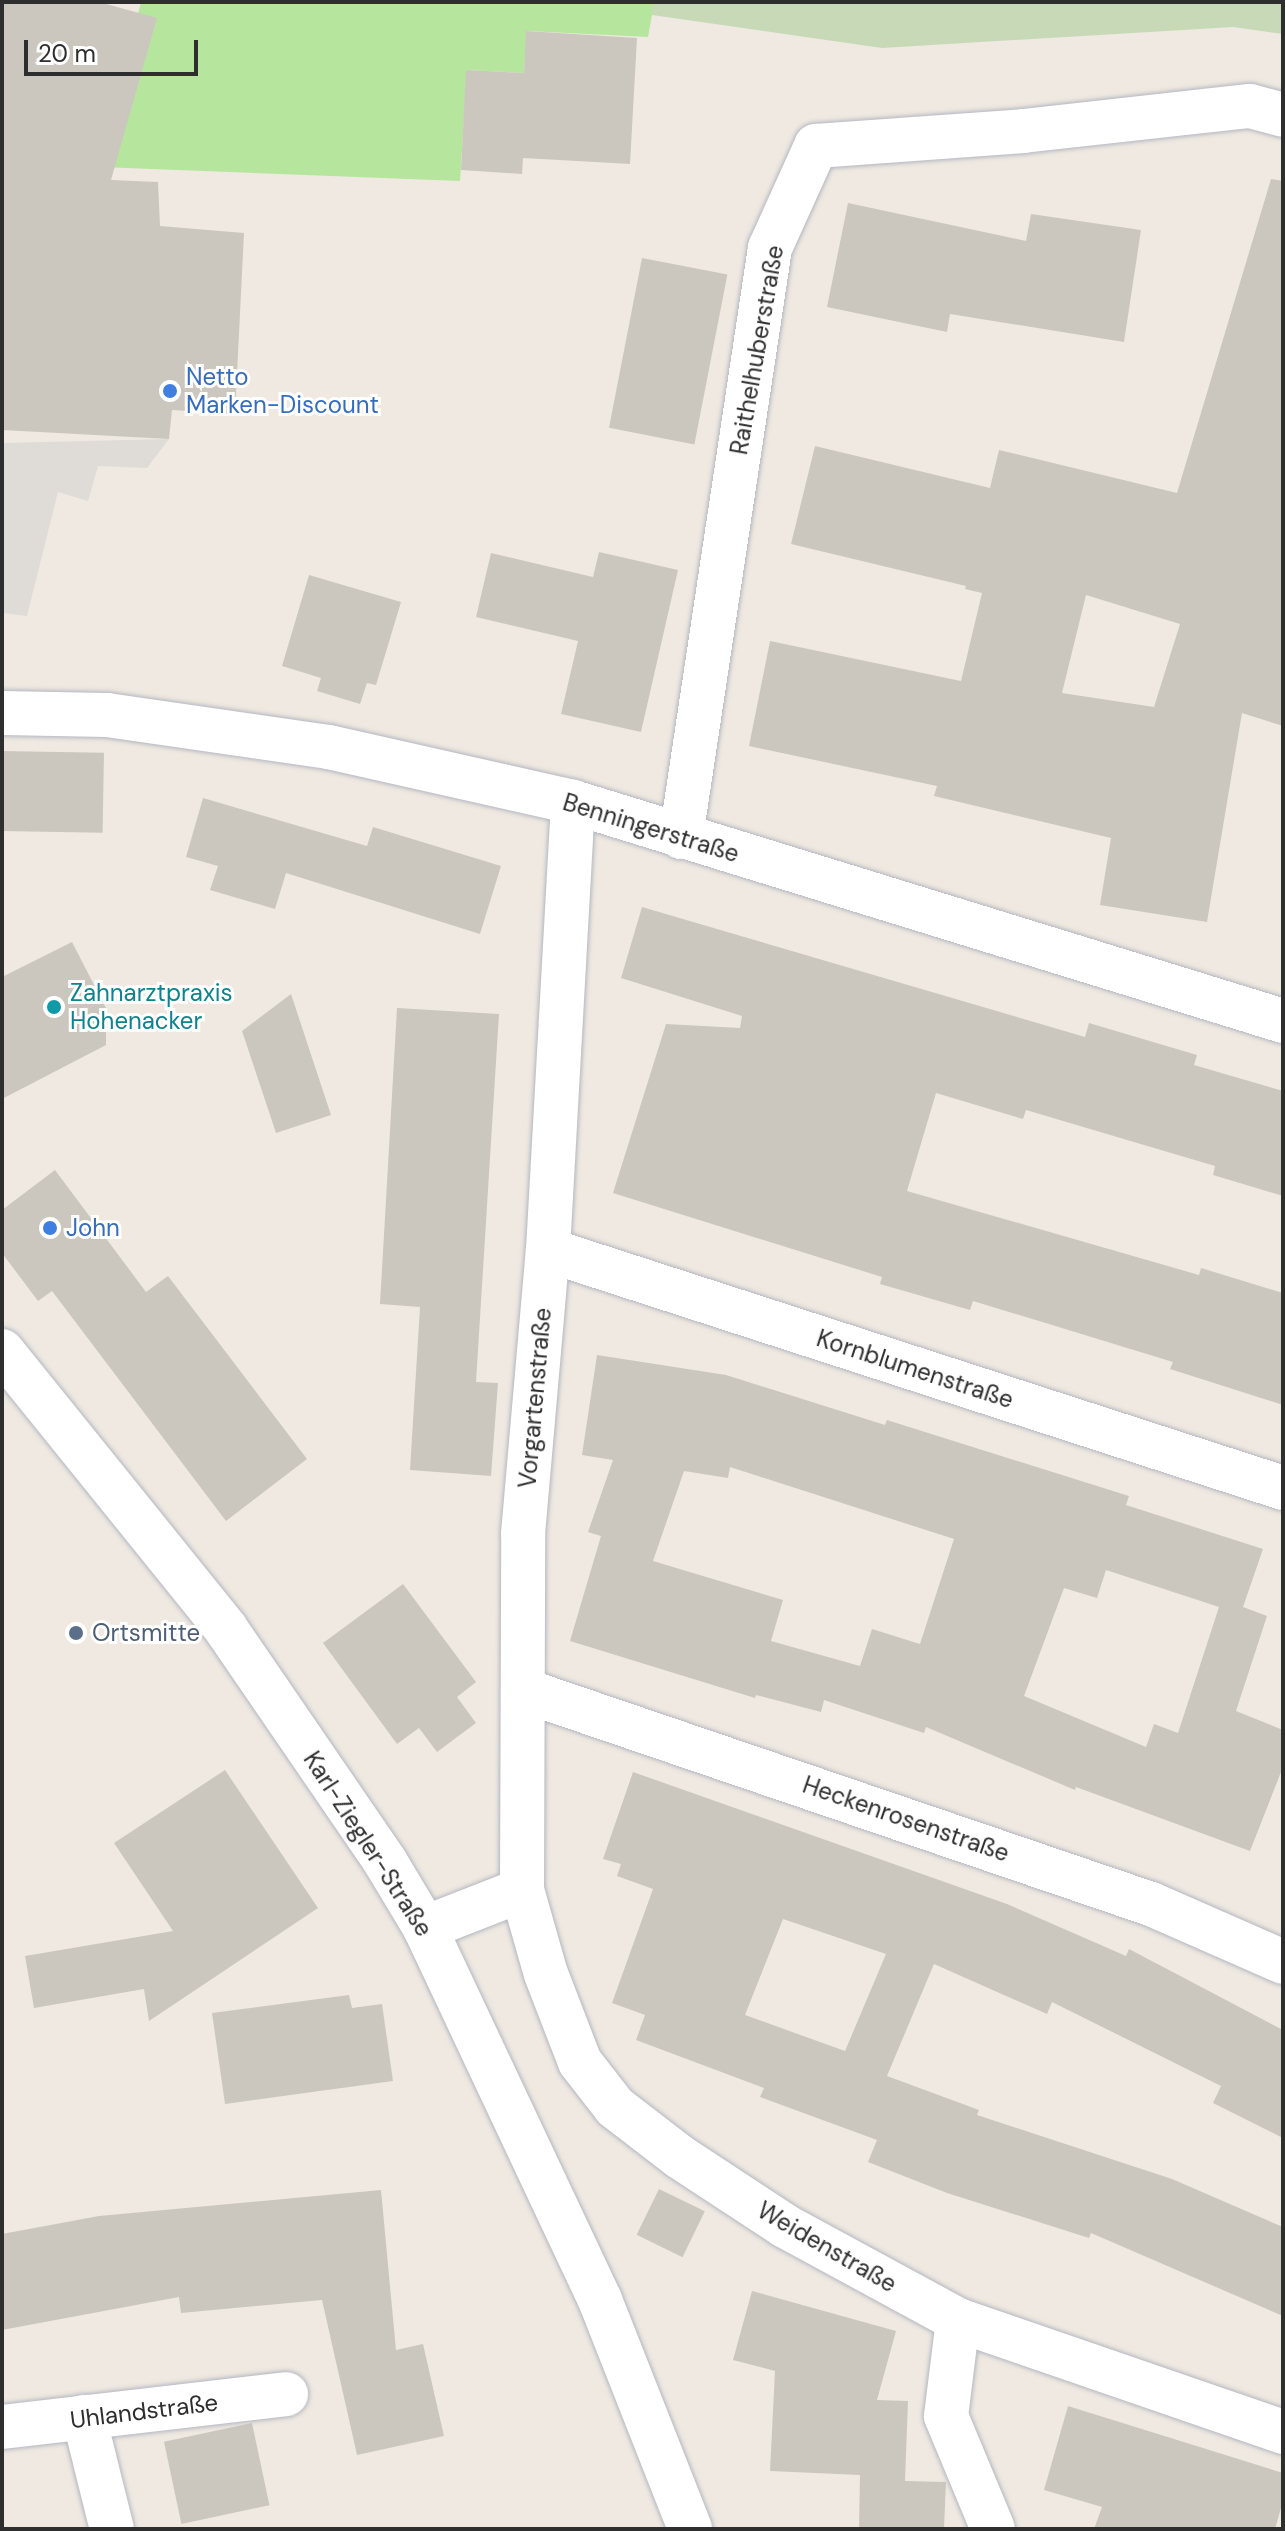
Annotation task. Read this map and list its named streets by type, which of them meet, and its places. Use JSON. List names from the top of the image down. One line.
{"streets":{"street":["Raithelhuberstraße","Benningerstraße","Kornblumenstraße","Vorgartenstraße","Heckenrosenstraße","Karl-Ziegler-Straße","Weidenstraße","Uhlandstraße"]},"crossings":[["Raithelhuberstraße","Benningerstraße"],["Benningerstraße","Vorgartenstraße"],["Kornblumenstraße","Vorgartenstraße"],["Vorgartenstraße","Heckenrosenstraße"],["Vorgartenstraße","Weidenstraße"]],"places":["Netto Marken-Discount","Zahnarztpraxis Hohenacker","John","Ortsmitte"],"scale_bar":"20 m"}
